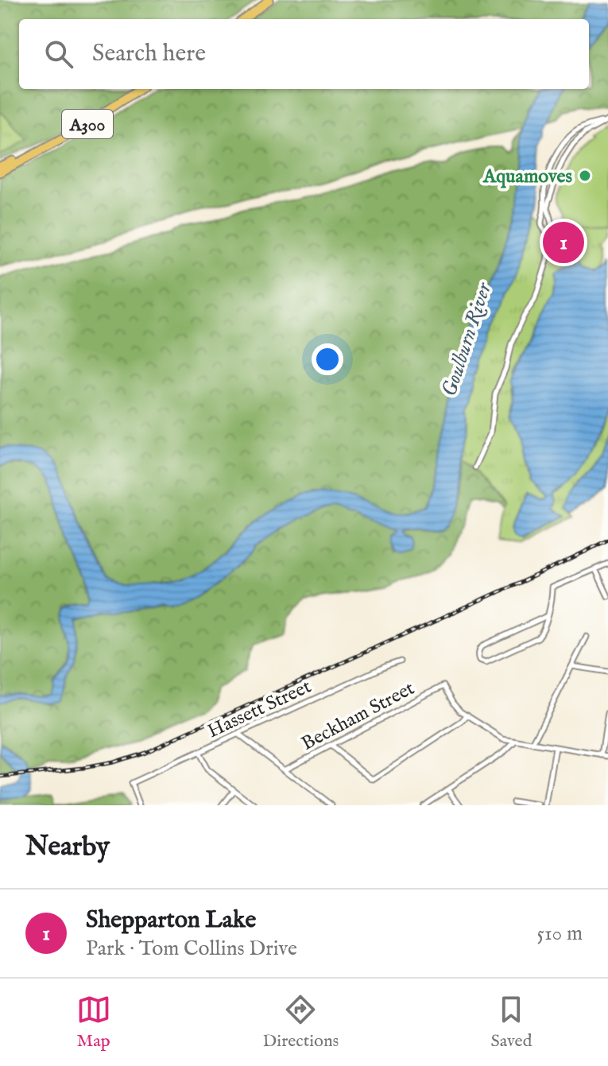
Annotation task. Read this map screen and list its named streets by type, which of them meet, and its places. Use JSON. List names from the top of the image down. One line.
{"streets":{"highway":["A300"],"street":["Hassett Street","Beckham Street"]},"water":["Goulburn River"],"places":["Aquamoves"],"page":{"search":"Search here","pins":"1","heading":"Nearby","list":[{"mark":"1","name":"Shepparton Lake","note":"Park · Tom Collins Drive","value":"510 m"}],"nav":["Map","Directions","Saved"]}}
